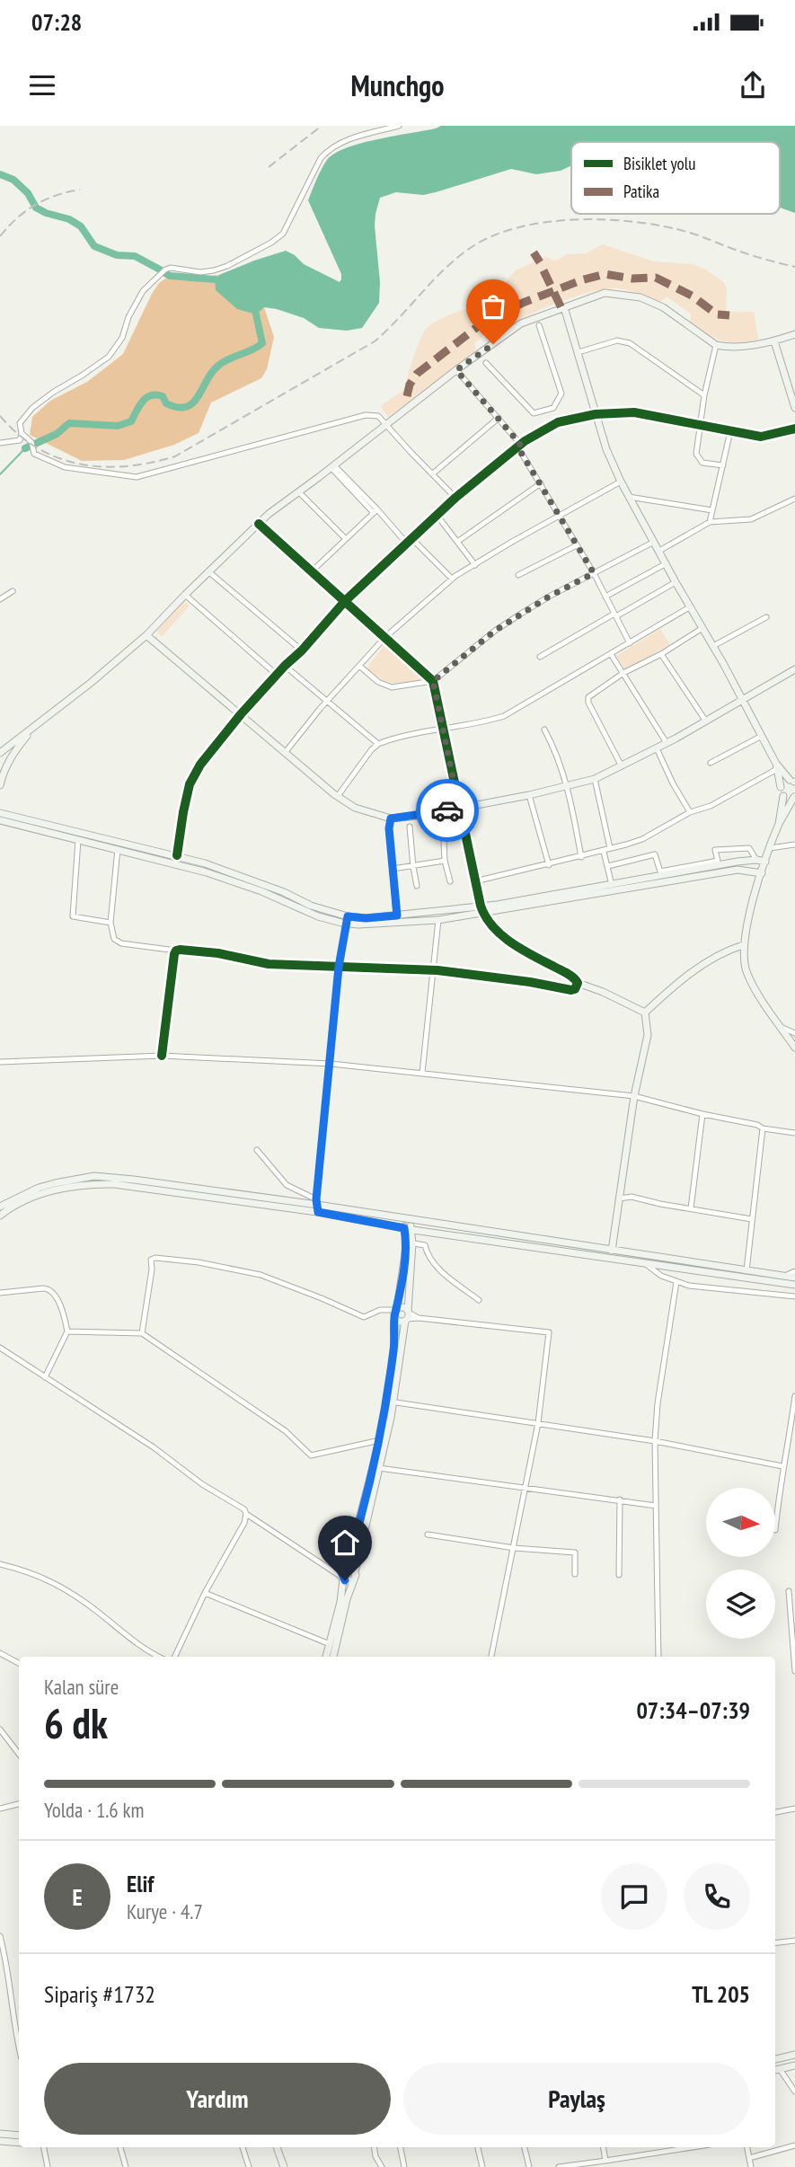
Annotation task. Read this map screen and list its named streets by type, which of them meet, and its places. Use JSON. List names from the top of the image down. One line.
{"legend":["Bisiklet yolu","Patika"],"north":"right","page":{"status":"07:28","header":"Munchgo","heading":["6 dk","Kalan süre","07:34–07:39"],"panel":["Elif","Kurye · 4.7","Sipariş #1732","TL 205"],"bar":"Yolda · 1.6 km","round":"E","buttons":["Yardım","Paylaş"]}}
